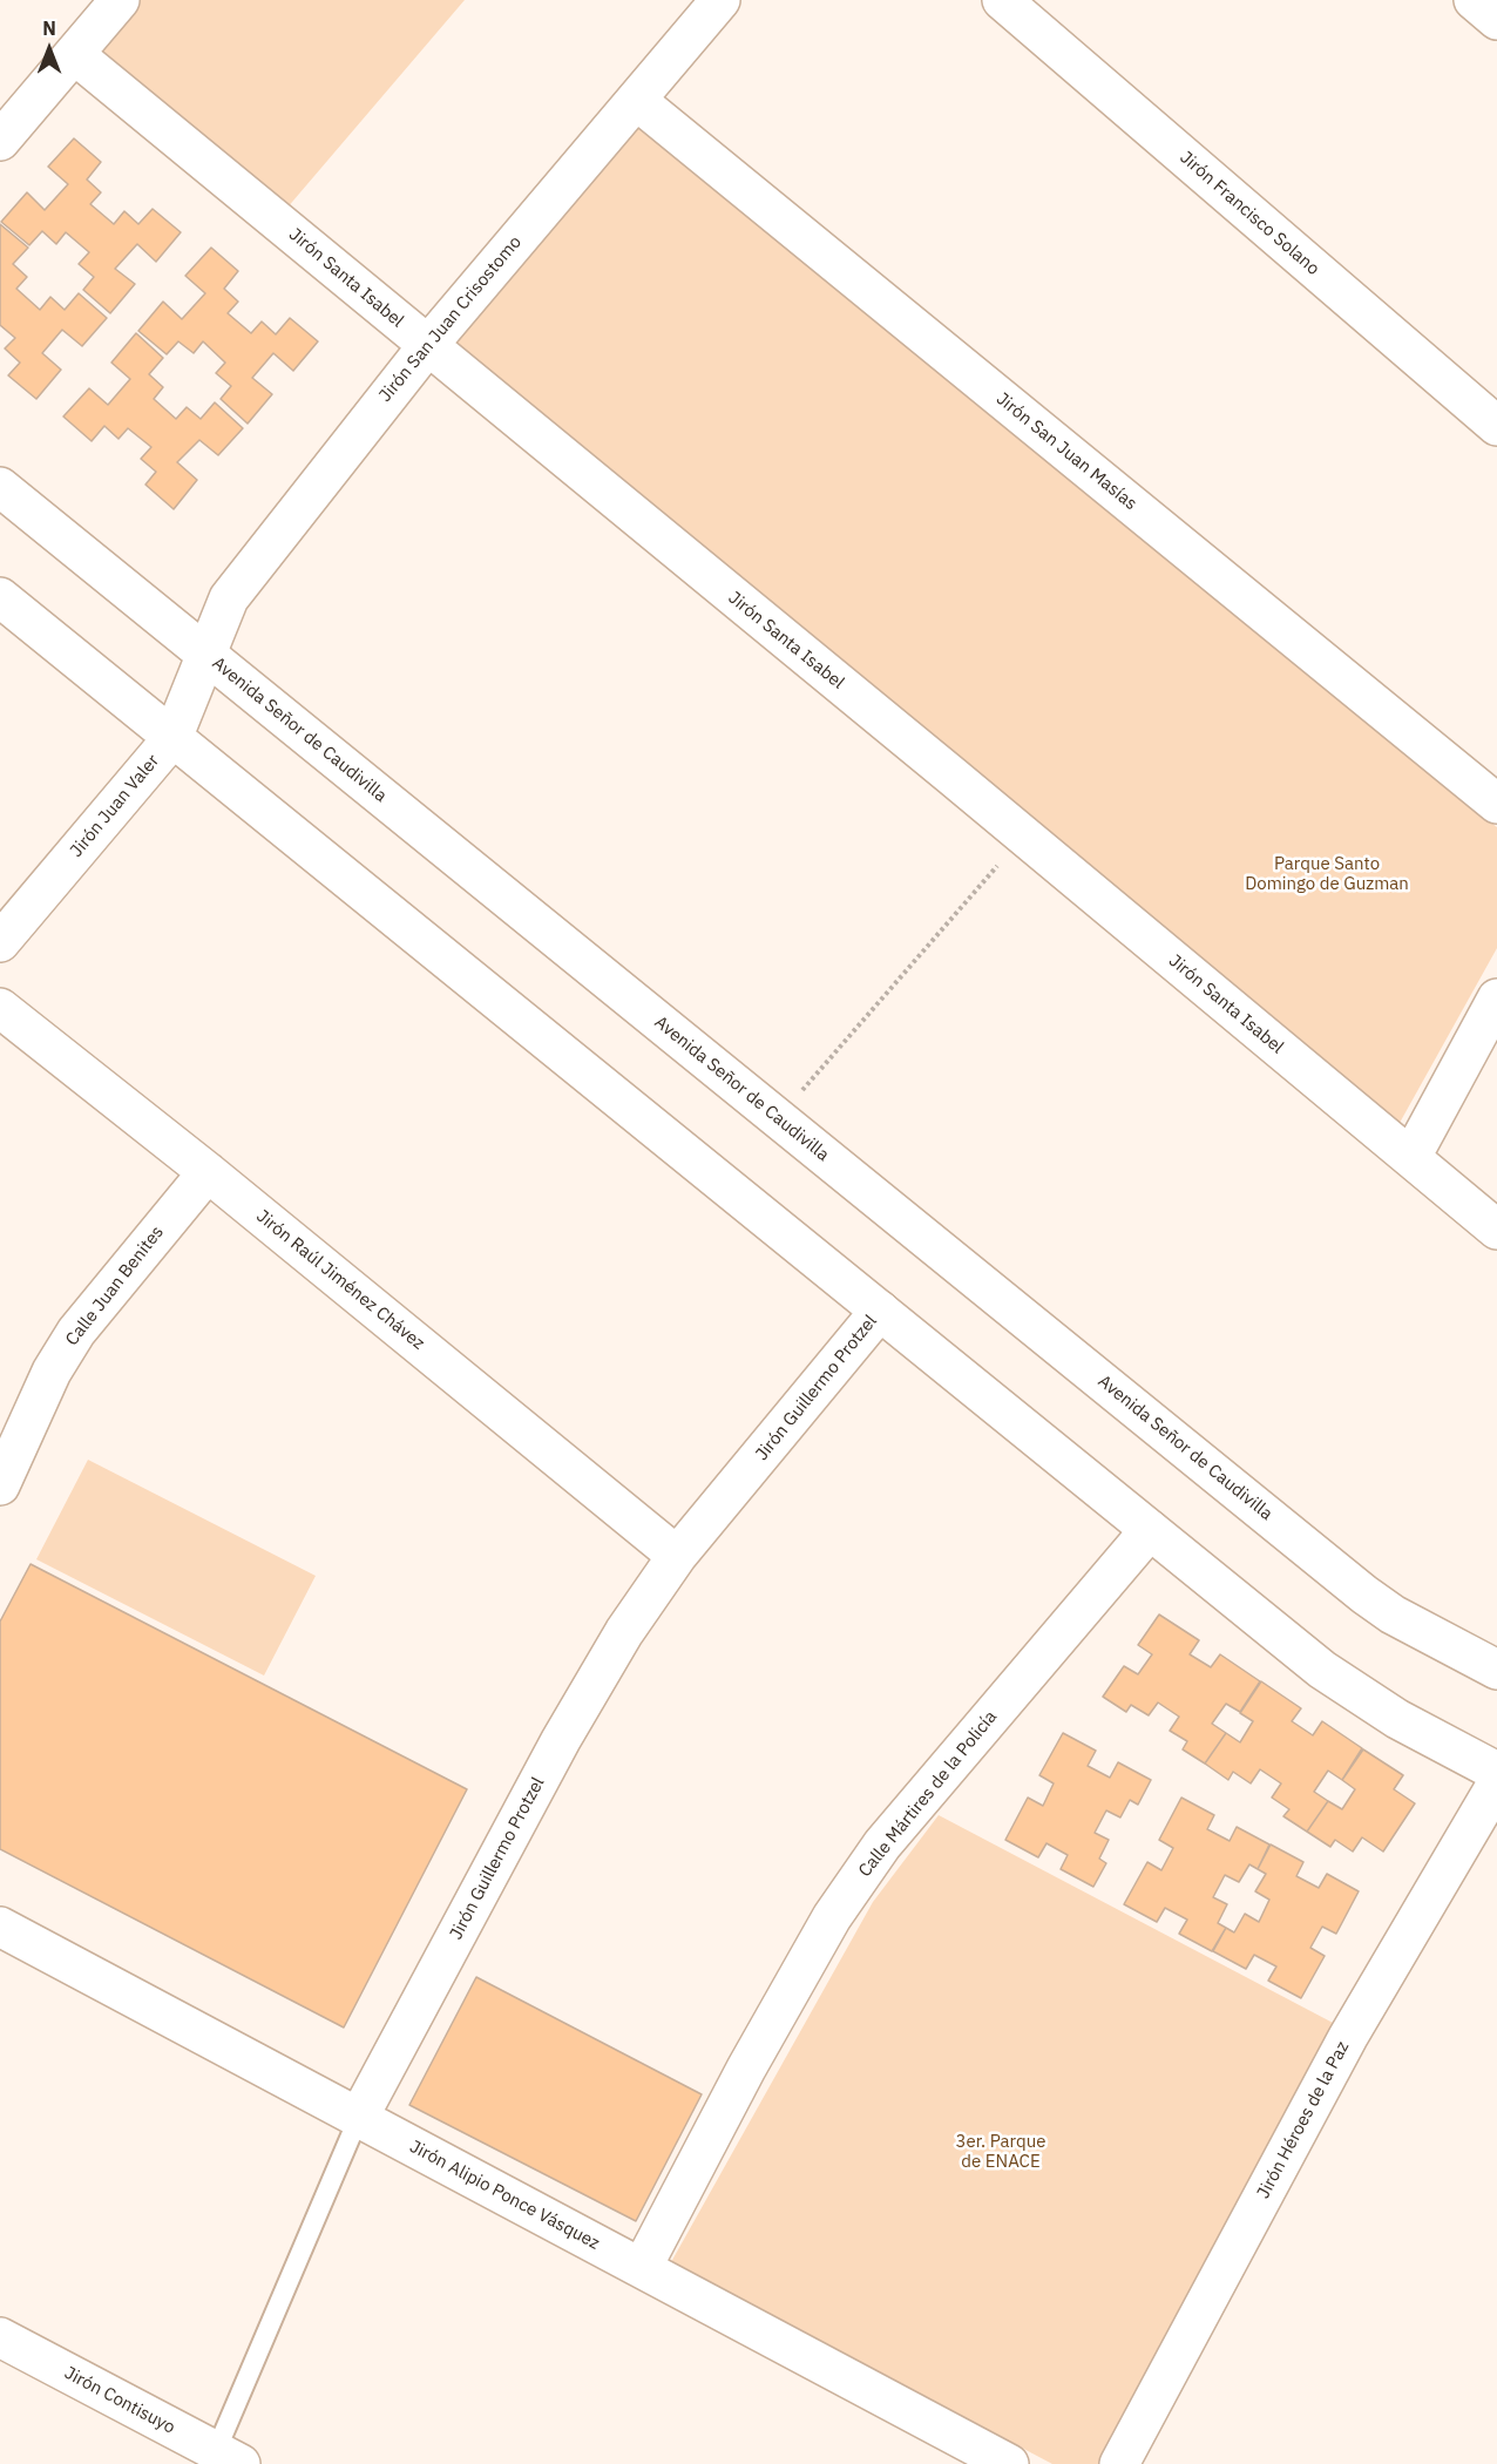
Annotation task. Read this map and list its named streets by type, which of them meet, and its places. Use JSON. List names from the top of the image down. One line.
{"streets":{"street":["Jirón Francisco Solano","Jirón Santa Isabel","Jirón San Juan Crisostomo","Jirón San Juan Masías","Avenida Señor de Caudivilla","Jirón Juan Valer","Jirón Raúl Jiménez Chávez","Calle Juan Benites","Jirón Guillermo Protzel","Calle Mártires de la Policía","Jirón Héroes de la Paz","Jirón Alipio Ponce Vásquez","Jirón Contisuyo"]},"crossings":[["Jirón Santa Isabel","Jirón San Juan Crisostomo"],["Jirón San Juan Crisostomo","Jirón San Juan Masías"],["Jirón San Juan Crisostomo","Avenida Señor de Caudivilla"],["Jirón San Juan Crisostomo","Jirón Juan Valer"],["Avenida Señor de Caudivilla","Jirón Juan Valer"],["Jirón Raúl Jiménez Chávez","Calle Juan Benites"],["Jirón Raúl Jiménez Chávez","Jirón Guillermo Protzel"],["Jirón Guillermo Protzel","Jirón Alipio Ponce Vásquez"],["Jirón Guillermo Protzel","Jirón Contisuyo"],["Calle Mártires de la Policía","Jirón Alipio Ponce Vásquez"]],"parks":["Parque Santo Domingo de Guzman","3er. Parque de ENACE"],"north":"top"}
